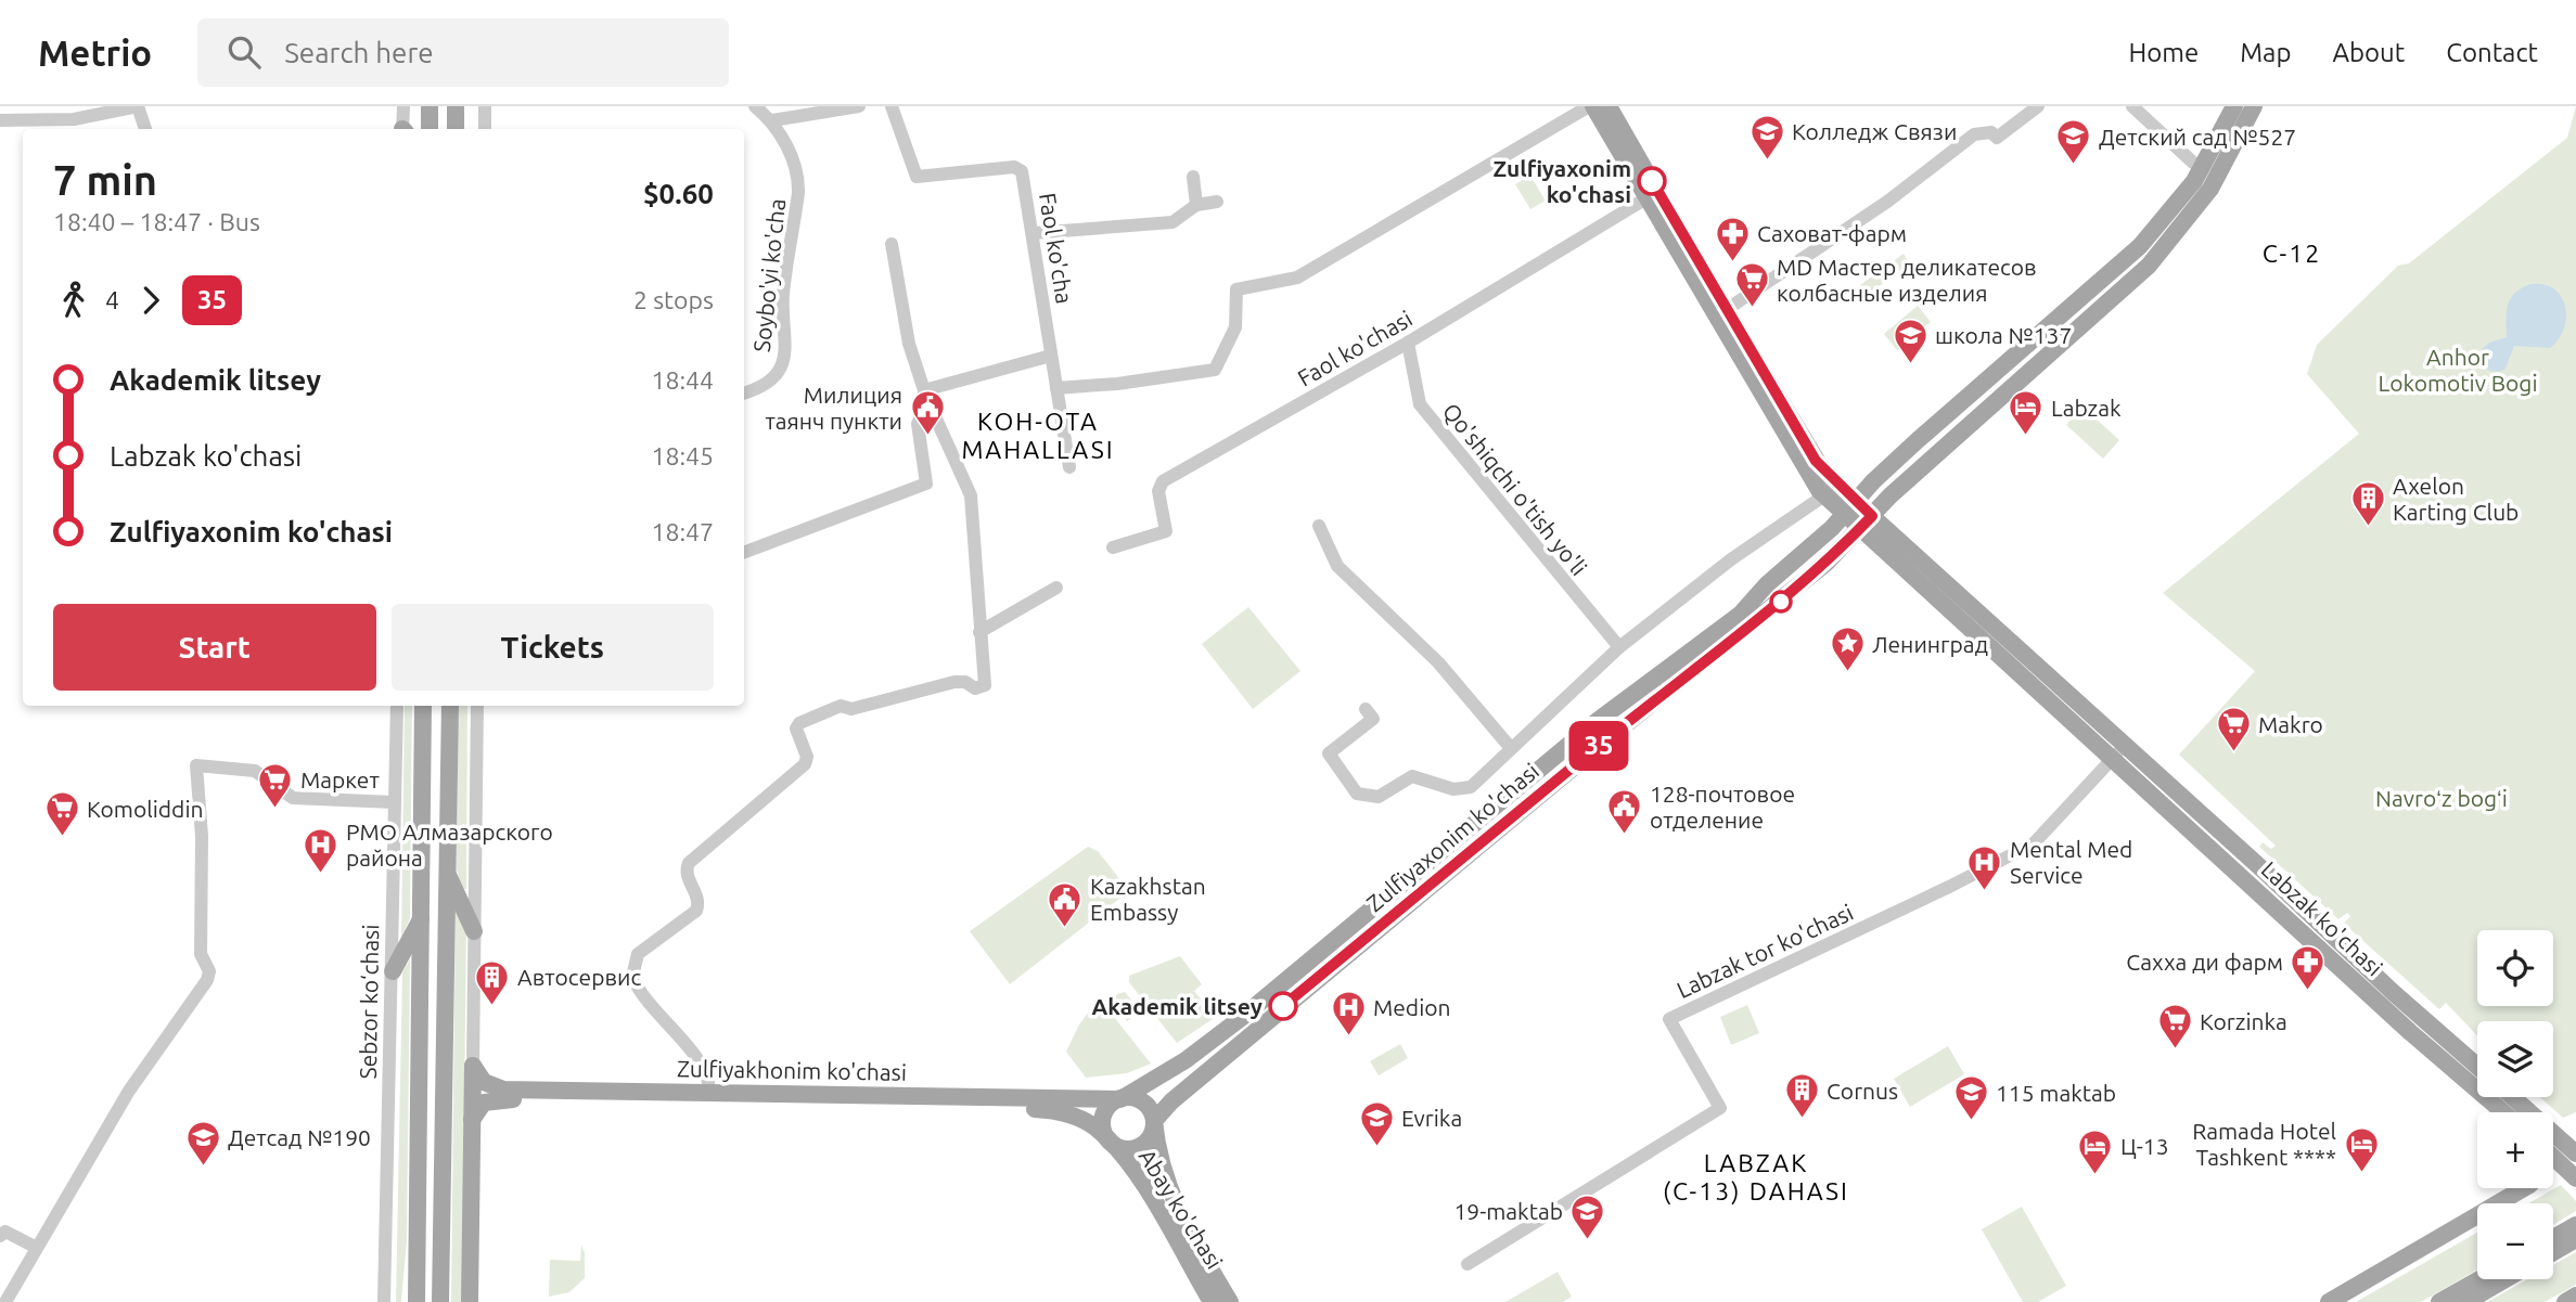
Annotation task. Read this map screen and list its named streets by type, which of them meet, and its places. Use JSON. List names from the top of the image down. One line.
{"streets":{"main road":["Zulfiyaxonim ko'chasi","Labzak ko'chasi","Zulfiyakhonim ko'chasi","Abay ko'chasi"],"street":["Faol ko'cha","Soybo'yi ko'cha","Faol ko'chasi","Qo'shiqchi o'tish yo'li","Labzak tor ko'chasi","Sebzor ko‘chasi"]},"crossings":[["Faol ko'chasi","Qo'shiqchi o'tish yo'li"],["Faol ko'chasi","Labzak ko'chasi"],["Zulfiyaxonim ko'chasi","Labzak ko'chasi"],["Zulfiyaxonim ko'chasi","Zulfiyakhonim ko'chasi"],["Zulfiyaxonim ko'chasi","Abay ko'chasi"],["Labzak ko'chasi","Labzak tor ko'chasi"],["Zulfiyakhonim ko'chasi","Abay ko'chasi"]],"districts":["C-12","KOH-OTA MAHALLASI","LABZAK (C-13) DAHASI"],"parks":["Anhor Lokomotiv Bogi","Navroʻz bogʻi"],"places":{"school or university":["Колледж Связи","Детский сад №527","школа №137","115 maktab","Evrika","Детсад №190","19-maktab"],"other":["Zulfiyaxonim ko'chasi","Akademik litsey"],"pharmacy":["Саховат-фарм","Сахха ди фарм"],"supermarket":["MD Мастер деликатесов колбасные изделия","Makro","Маркет","Komoliddin","Korzinka"],"public building":["Милиция таянч пункти","128-почтовое отделение","Kazakhstan Embassy"],"hotel":["Labzak","Ramada Hotel Tashkent ****","Ц-13"],"building":["Axelon Karting Club","Автосервис","Cornus"],"place":["Ленинград"],"hospital":["РМО Алмазарского района","Mental Med Service","Medion"]},"lines":["bus line 35"],"page":{"header":"Metrio","search":"Search here","nav":["Home","Map","About","Contact"],"on_map":"35","heading":["7 min","18:40 – 18:47 · Bus","$0.60"],"legs":["4","35","2 stops"],"list":[{"name":"Akademik litsey","value":"18:44"},{"name":"Labzak ko'chasi","value":"18:45"},{"name":"Zulfiyaxonim ko'chasi","value":"18:47"}],"buttons":["Start","Tickets"],"map_buttons":["+","−"]}}
